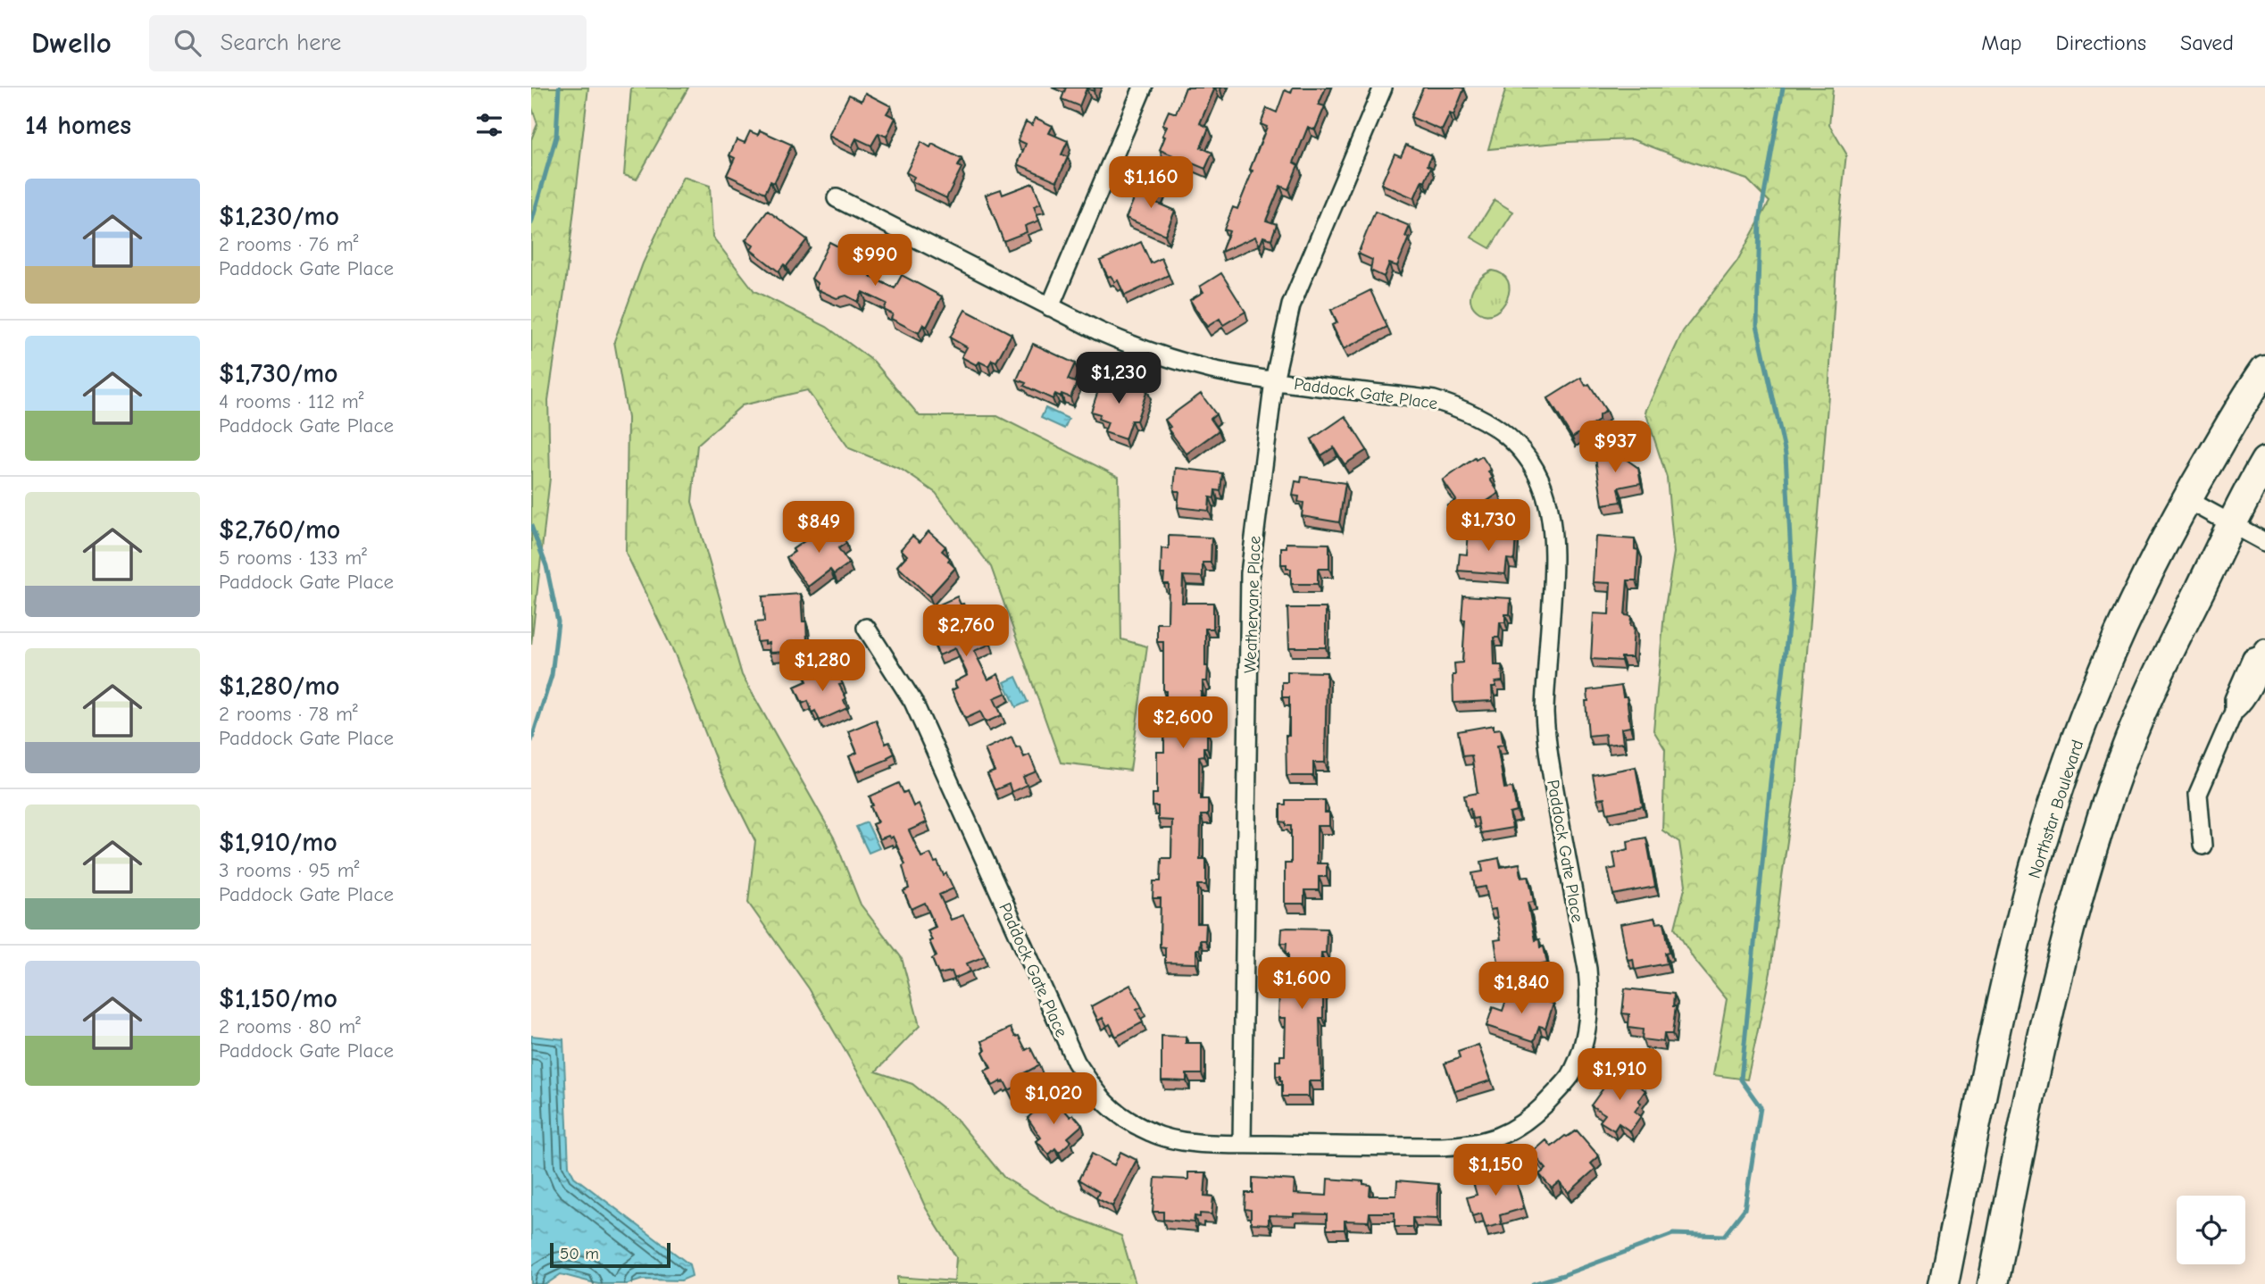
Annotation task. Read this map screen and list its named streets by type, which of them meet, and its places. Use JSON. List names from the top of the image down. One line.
{"streets":{"main road":["Northstar Boulevard"],"street":["Paddock Gate Place","Weathervane Place"]},"crossings":[["Paddock Gate Place","Weathervane Place"]],"scale_bar":"50 m","page":{"header":"Dwello","search":"Search here","nav":["Map","Directions","Saved"],"heading":"14 homes","price":["$1,160","$990","$1,230","$937","$1,730","$849","$2,760","$1,280","$2,600","$1,600","$1,840","$1,910","$1,020","$1,150"],"list":[{"name":"$1,230/mo","note":"2 rooms · 76 m² · Paddock Gate Place"},{"name":"$1,730/mo","note":"4 rooms · 112 m² · Paddock Gate Place"},{"name":"$2,760/mo","note":"5 rooms · 133 m² · Paddock Gate Place"},{"name":"$1,280/mo","note":"2 rooms · 78 m² · Paddock Gate Place"},{"name":"$1,910/mo","note":"3 rooms · 95 m² · Paddock Gate Place"},{"name":"$1,150/mo","note":"2 rooms · 80 m² · Paddock Gate Place"}],"scale":"50 m"}}
